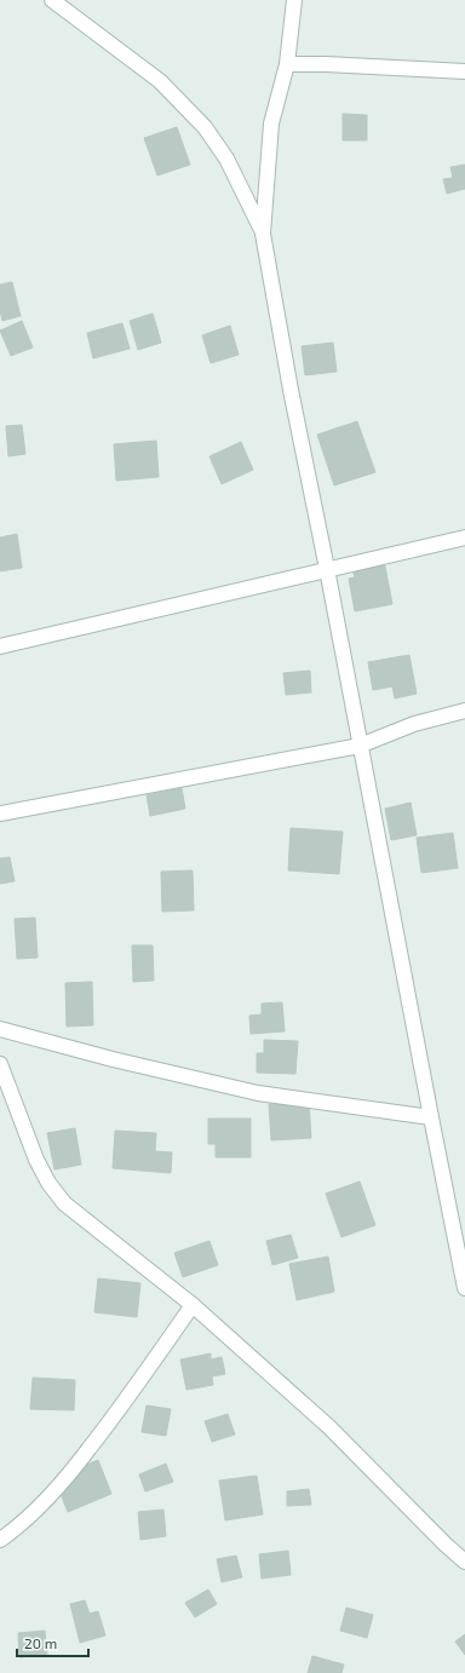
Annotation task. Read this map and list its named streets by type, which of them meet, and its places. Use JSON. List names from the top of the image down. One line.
{"scale_bar":"20 m"}
